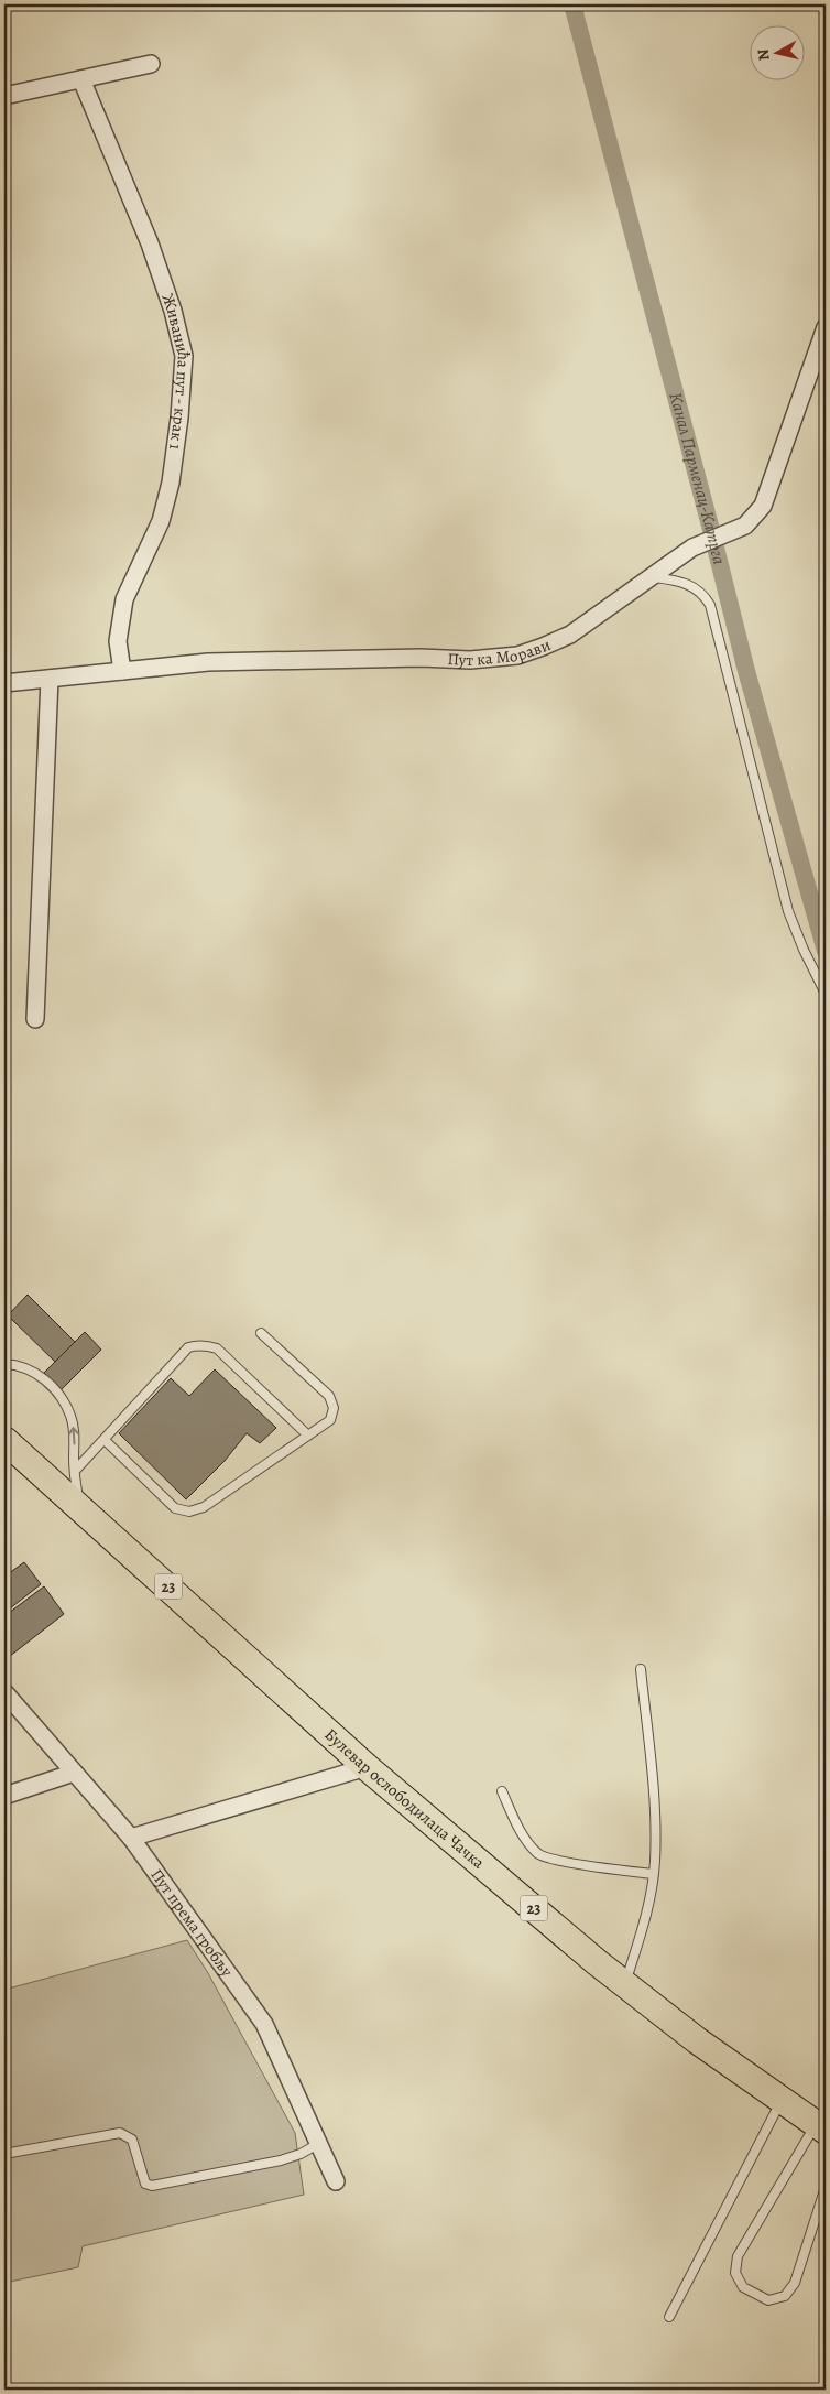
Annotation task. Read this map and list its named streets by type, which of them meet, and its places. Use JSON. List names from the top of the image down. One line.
{"streets":{"main road":["23","Булевар ослободилаца Чачка"],"street":["Живанића пут - крак 1","Пут ка Морави","Пут према гробљу"]},"crossings":[["Живанића пут - крак 1","Пут ка Морави"]],"water":["Канал Парменац-Катрга"],"north":"left"}
